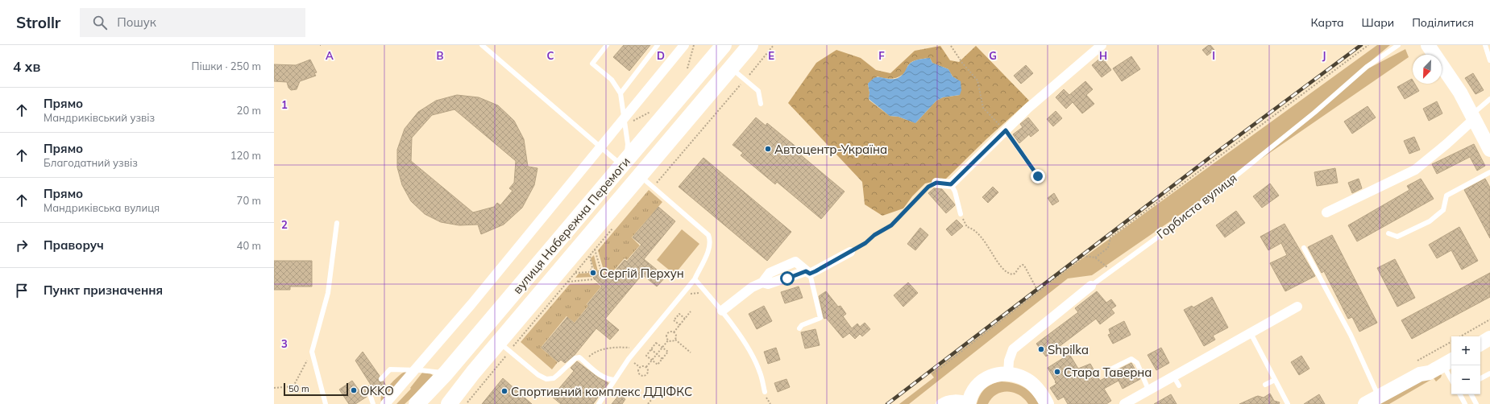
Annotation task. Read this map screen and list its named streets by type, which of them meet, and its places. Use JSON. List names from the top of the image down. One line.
{"streets":{"main road":["вулиця Набережна Перемоги"],"street":["Горбиста вулиця"]},"places":["Автоцентр-Україна","Сергій Перхун","Shpilka","Стара Таверна","OKKO","Спортивний комплекс ДДІФКС"],"scale_bar":"50 m","north":"bottom left","page":{"header":"Strollr","search":"Пошук","nav":["Карта","Шари","Поділитися"],"heading":["4 хв","Пішки · 250 m"],"list":[["Прямо","Мандриківський узвіз","20 m"],["Прямо","Благодатний узвіз","120 m"],["Прямо","Мандриківська вулиця","70 m"],["Праворуч","40 m"],"Пункт призначення"],"map_buttons":["+","−"],"scale":"50 m"},"grid":{"columns":["A","B","C","D","E","F","G","H","I","J"],"rows":["1","2","3"]}}
